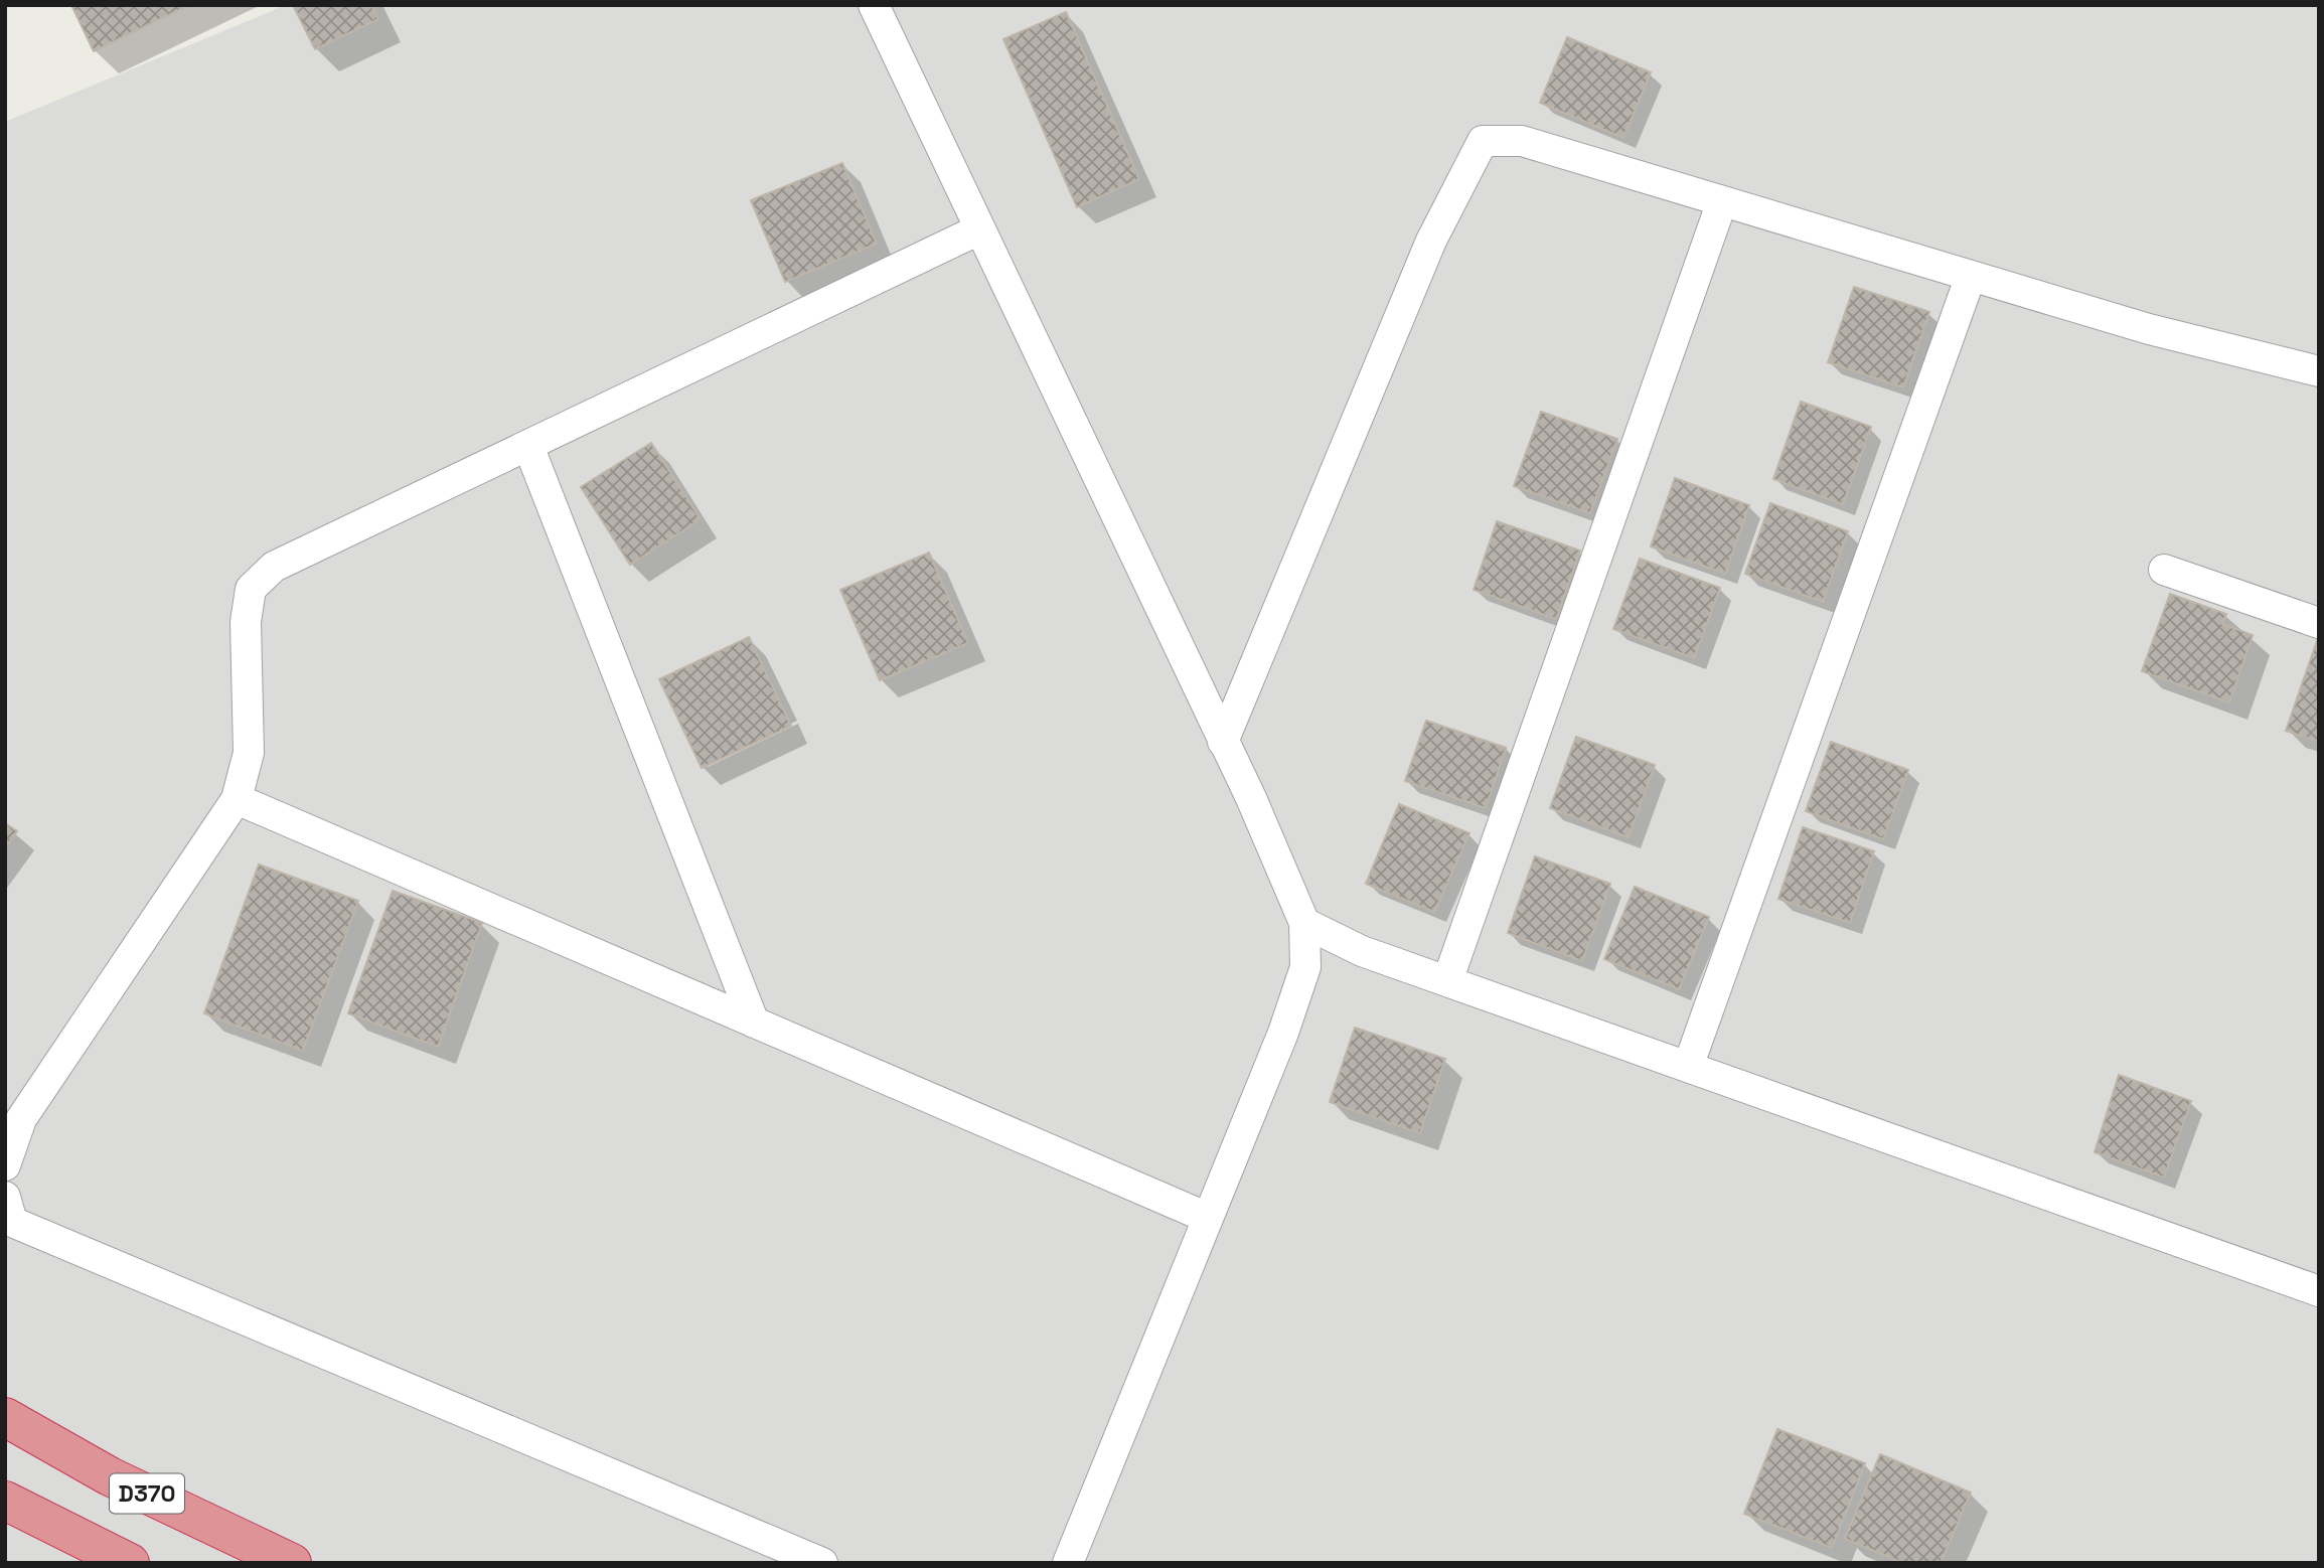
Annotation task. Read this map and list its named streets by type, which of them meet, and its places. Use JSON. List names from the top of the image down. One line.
{"streets":{"highway":["D370"]}}
